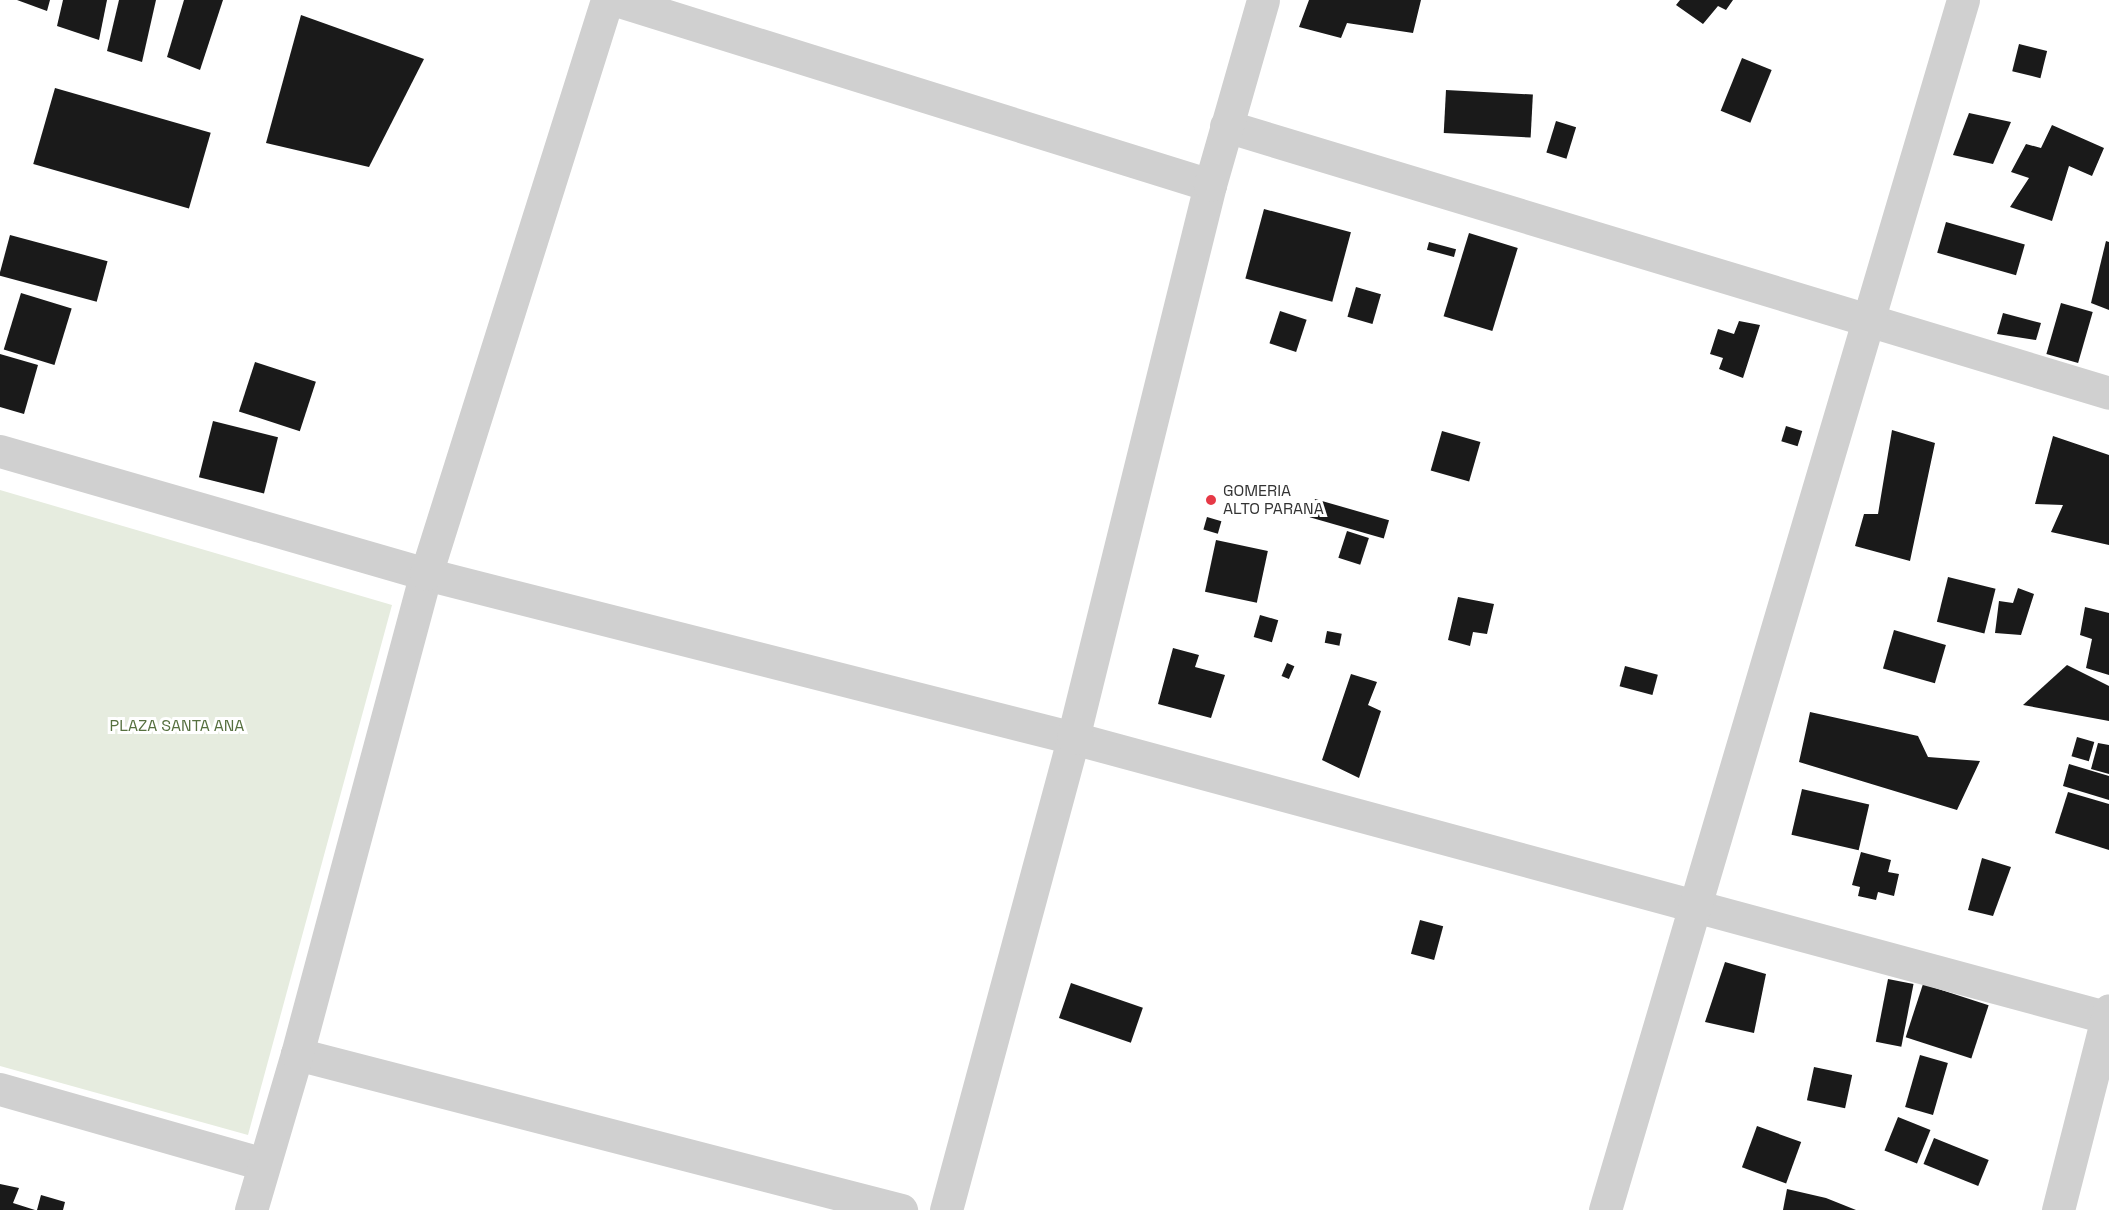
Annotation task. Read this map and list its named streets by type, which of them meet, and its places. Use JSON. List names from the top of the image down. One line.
{"parks":["PLAZA SANTA ANA"],"places":["GOMERIA ALTO PARANA"]}
